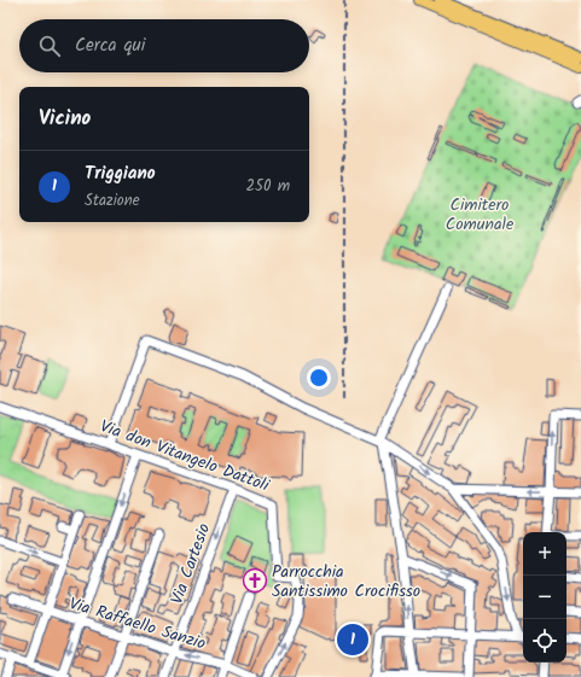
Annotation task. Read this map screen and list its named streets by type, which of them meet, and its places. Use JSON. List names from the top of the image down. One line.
{"streets":{"street":["Via don Vitangelo Dattoli","Via Cartesio","Via Raffaello Sanzio"]},"crossings":[["Via don Vitangelo Dattoli","Via Cartesio"],["Via Cartesio","Via Raffaello Sanzio"]],"parks":["Cimitero Comunale"],"places":{"church":["Parrocchia Santissimo Crocifisso"]},"page":{"search":"Cerca qui","heading":"Vicino","list":[{"mark":"1","name":"Triggiano","note":"Stazione","value":"250 m"}],"map_buttons":["+","−"],"pins":"1"}}
